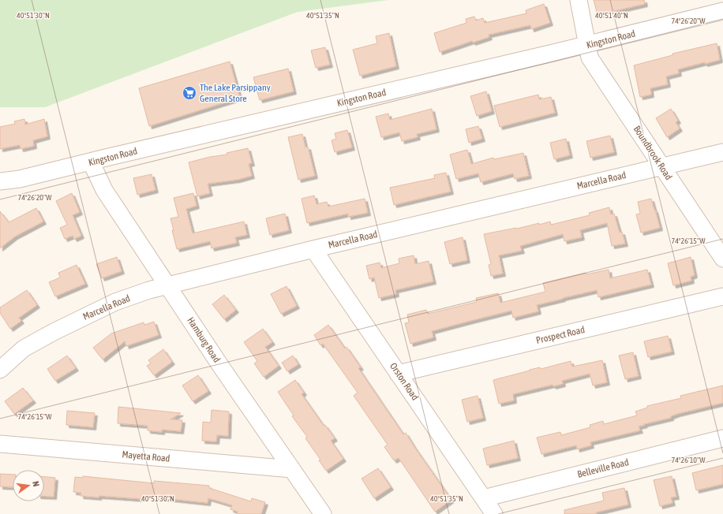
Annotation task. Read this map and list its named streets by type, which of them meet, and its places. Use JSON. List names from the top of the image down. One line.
{"streets":{"street":["Kingston Road","Boundbrook Road","Marcella Road","Prospect Road","Hamburg Road","Orston Road","Mayetta Road","Belleville Road"]},"crossings":[["Kingston Road","Boundbrook Road"],["Kingston Road","Hamburg Road"],["Boundbrook Road","Marcella Road"],["Marcella Road","Hamburg Road"],["Marcella Road","Orston Road"],["Prospect Road","Orston Road"],["Hamburg Road","Mayetta Road"],["Orston Road","Belleville Road"]],"places":{"supermarket":["The Lake Parsippany General Store"]},"north":"right","coordinates":["40°51'30\"N","40°51'35\"N","40°51'40\"N","74°26'20\"W","74°26'15\"W","74°26'10\"W"]}
